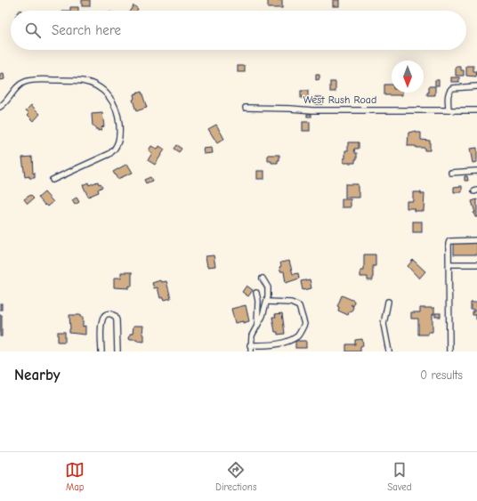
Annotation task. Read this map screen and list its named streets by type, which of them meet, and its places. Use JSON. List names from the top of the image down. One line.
{"streets":{"street":["West Rush Road"]},"north":"bottom","page":{"search":"Search here","heading":["Nearby","0 results"],"nav":["Map","Directions","Saved"]}}
